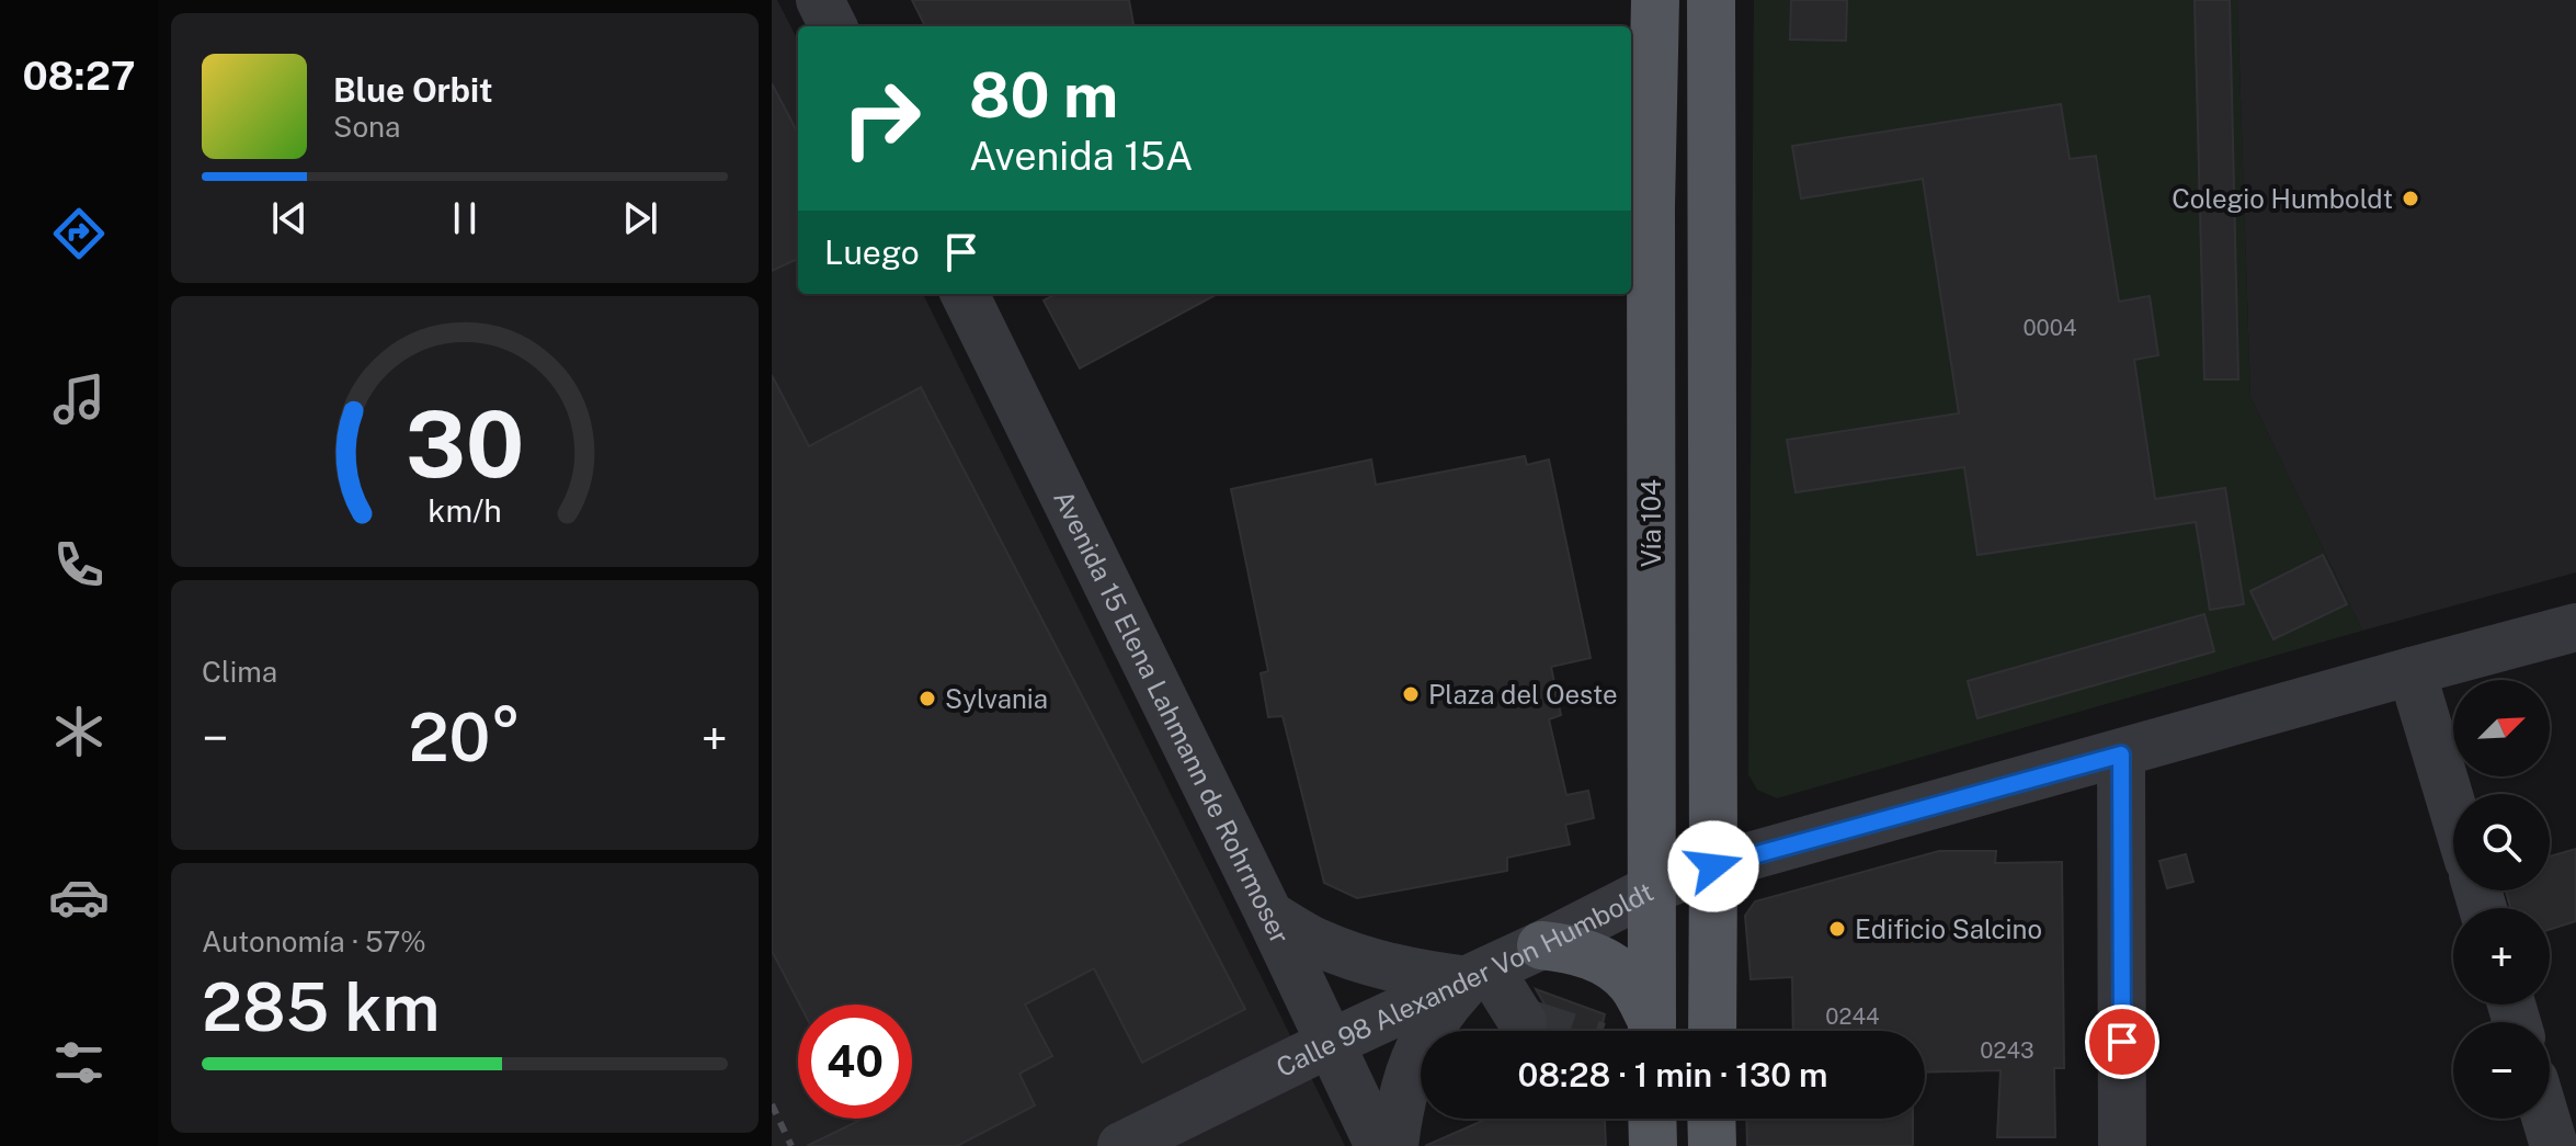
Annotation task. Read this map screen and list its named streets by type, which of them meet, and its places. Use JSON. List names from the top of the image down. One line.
{"streets":{"main road":["Vía 104"],"street":["Avenida 15 Elena Lahmann de Rohrmoser","Calle 98 Alexander Von Humboldt"]},"crossings":[["Vía 104","Calle 98 Alexander Von Humboldt"],["Avenida 15 Elena Lahmann de Rohrmoser","Calle 98 Alexander Von Humboldt"]],"places":["Colegio Humboldt","Plaza del Oeste","Sylvania","Edificio Salcino"],"house_numbers":["0004","0244","0243"],"north":"top right","page":{"tabs":"08:27","turn":["80 m","Avenida 15A"],"song":["Blue Orbit","Sona"],"then":"Luego","tile":["Clima",["Autonomía · 57%","285 km"]],"map_buttons":["+","−"],"heat":["−","20°","+"],"limit":"40","trip":"08:28 · 1 min · 130 m","gauge":["30","km/h"]}}
